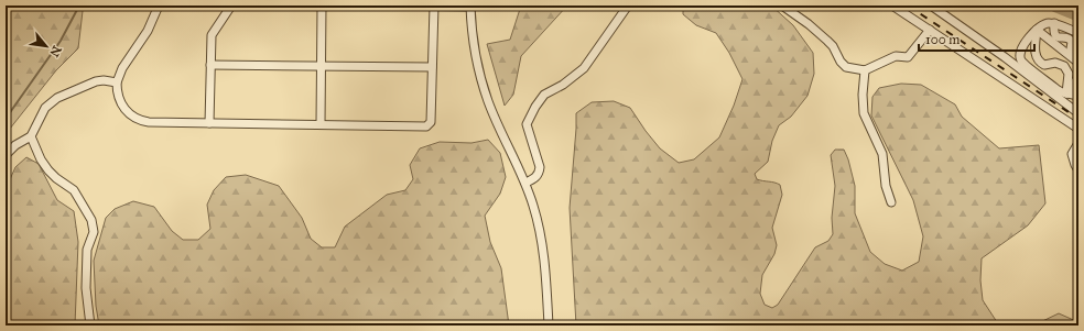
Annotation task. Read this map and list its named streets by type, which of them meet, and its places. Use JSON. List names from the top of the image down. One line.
{"scale_bar":"100 m","north":"bottom right"}
